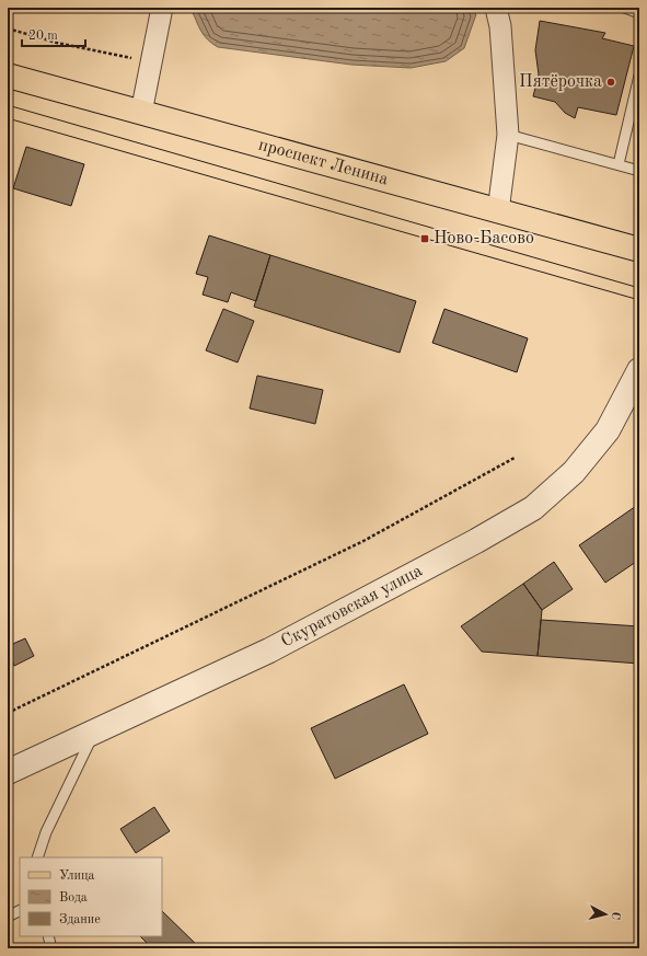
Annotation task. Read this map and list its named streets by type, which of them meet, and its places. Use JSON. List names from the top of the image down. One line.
{"streets":{"main road":["проспект Ленина"],"street":["Скуратовская улица"]},"places":{"other":["Пятёрочка"],"transit":["Ново-Басово"]},"legend":["Улица","Вода","Здание"],"scale_bar":"20 m","north":"right"}
